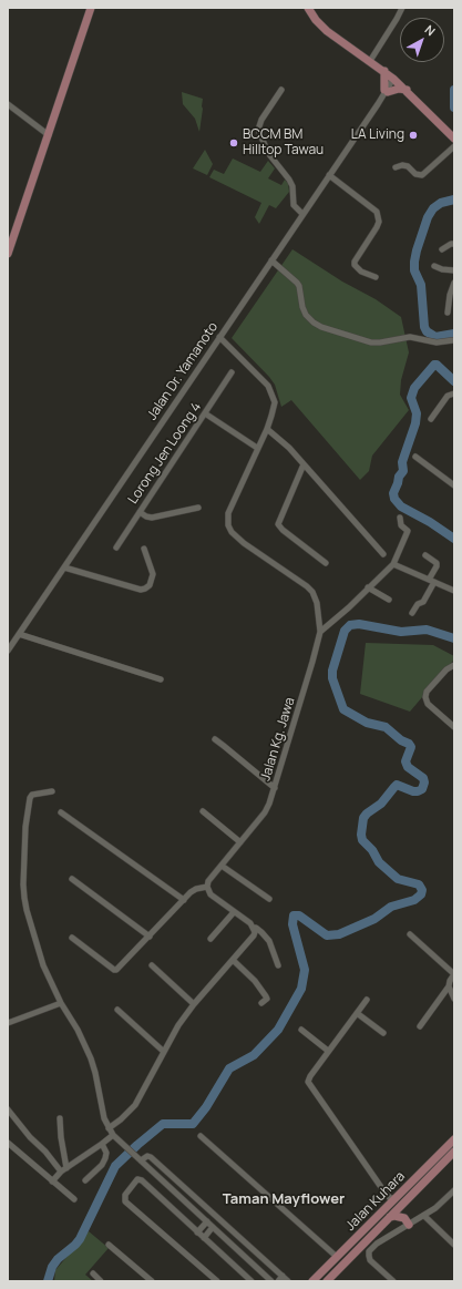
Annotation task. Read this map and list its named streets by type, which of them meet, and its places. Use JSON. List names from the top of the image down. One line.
{"streets":{"main road":["Jalan Kuhara"],"street":["Jalan Dr. Yamanoto","Lorong Jen Loong 4","Jalan Kg. Jawa"]},"crossings":[["Jalan Dr. Yamanoto","Jalan Kg. Jawa"]],"districts":["Taman Mayflower"],"places":["LA Living","BCCM BM Hilltop Tawau"],"north":"top right"}
